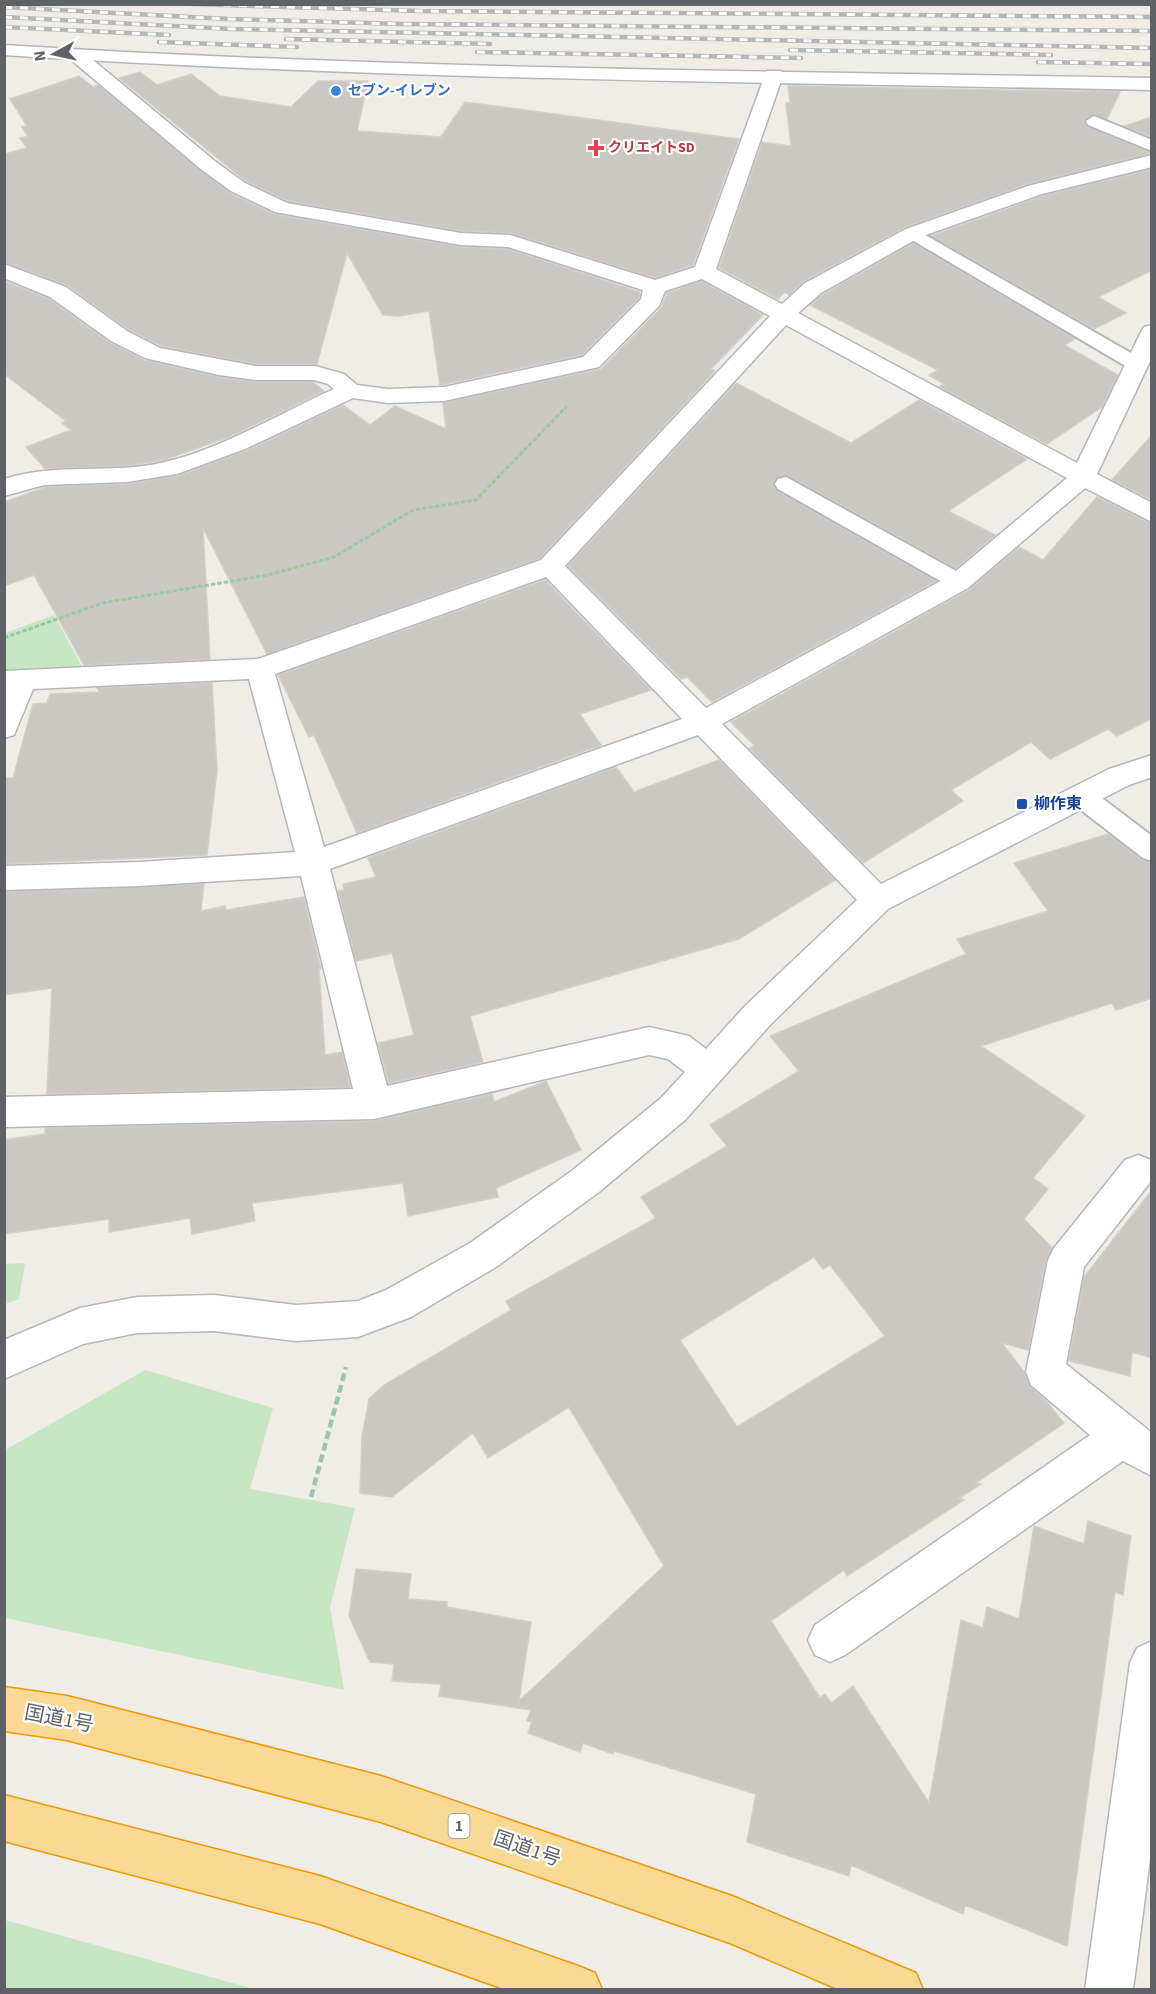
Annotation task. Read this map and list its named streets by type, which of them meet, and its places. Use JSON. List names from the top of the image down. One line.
{"streets":{"highway":["国道1号","1"]},"places":{"other":["セブン-イレブン"],"health":["クリエイトSD"],"transit":["柳作東"]},"north":"left"}
